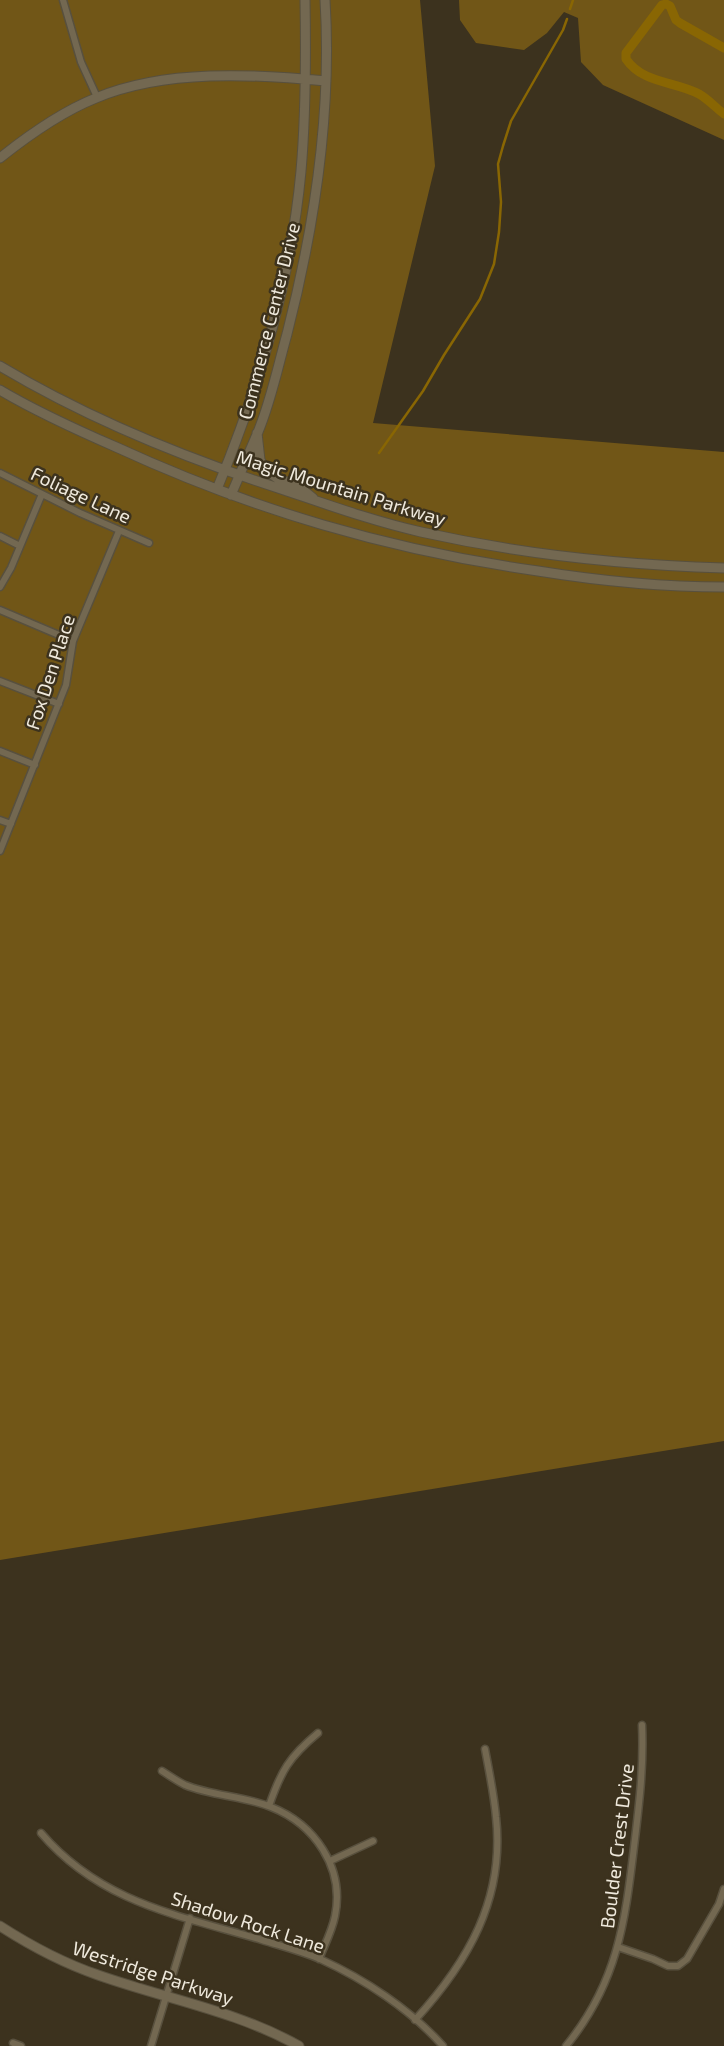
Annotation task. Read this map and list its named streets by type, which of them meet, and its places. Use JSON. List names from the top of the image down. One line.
{"streets":{"main road":["Commerce Center Drive","Magic Mountain Parkway","Westridge Parkway"],"street":["Foliage Lane","Fox Den Place","Boulder Crest Drive","Shadow Rock Lane"]},"crossings":[["Commerce Center Drive","Magic Mountain Parkway"],["Foliage Lane","Fox Den Place"]]}
